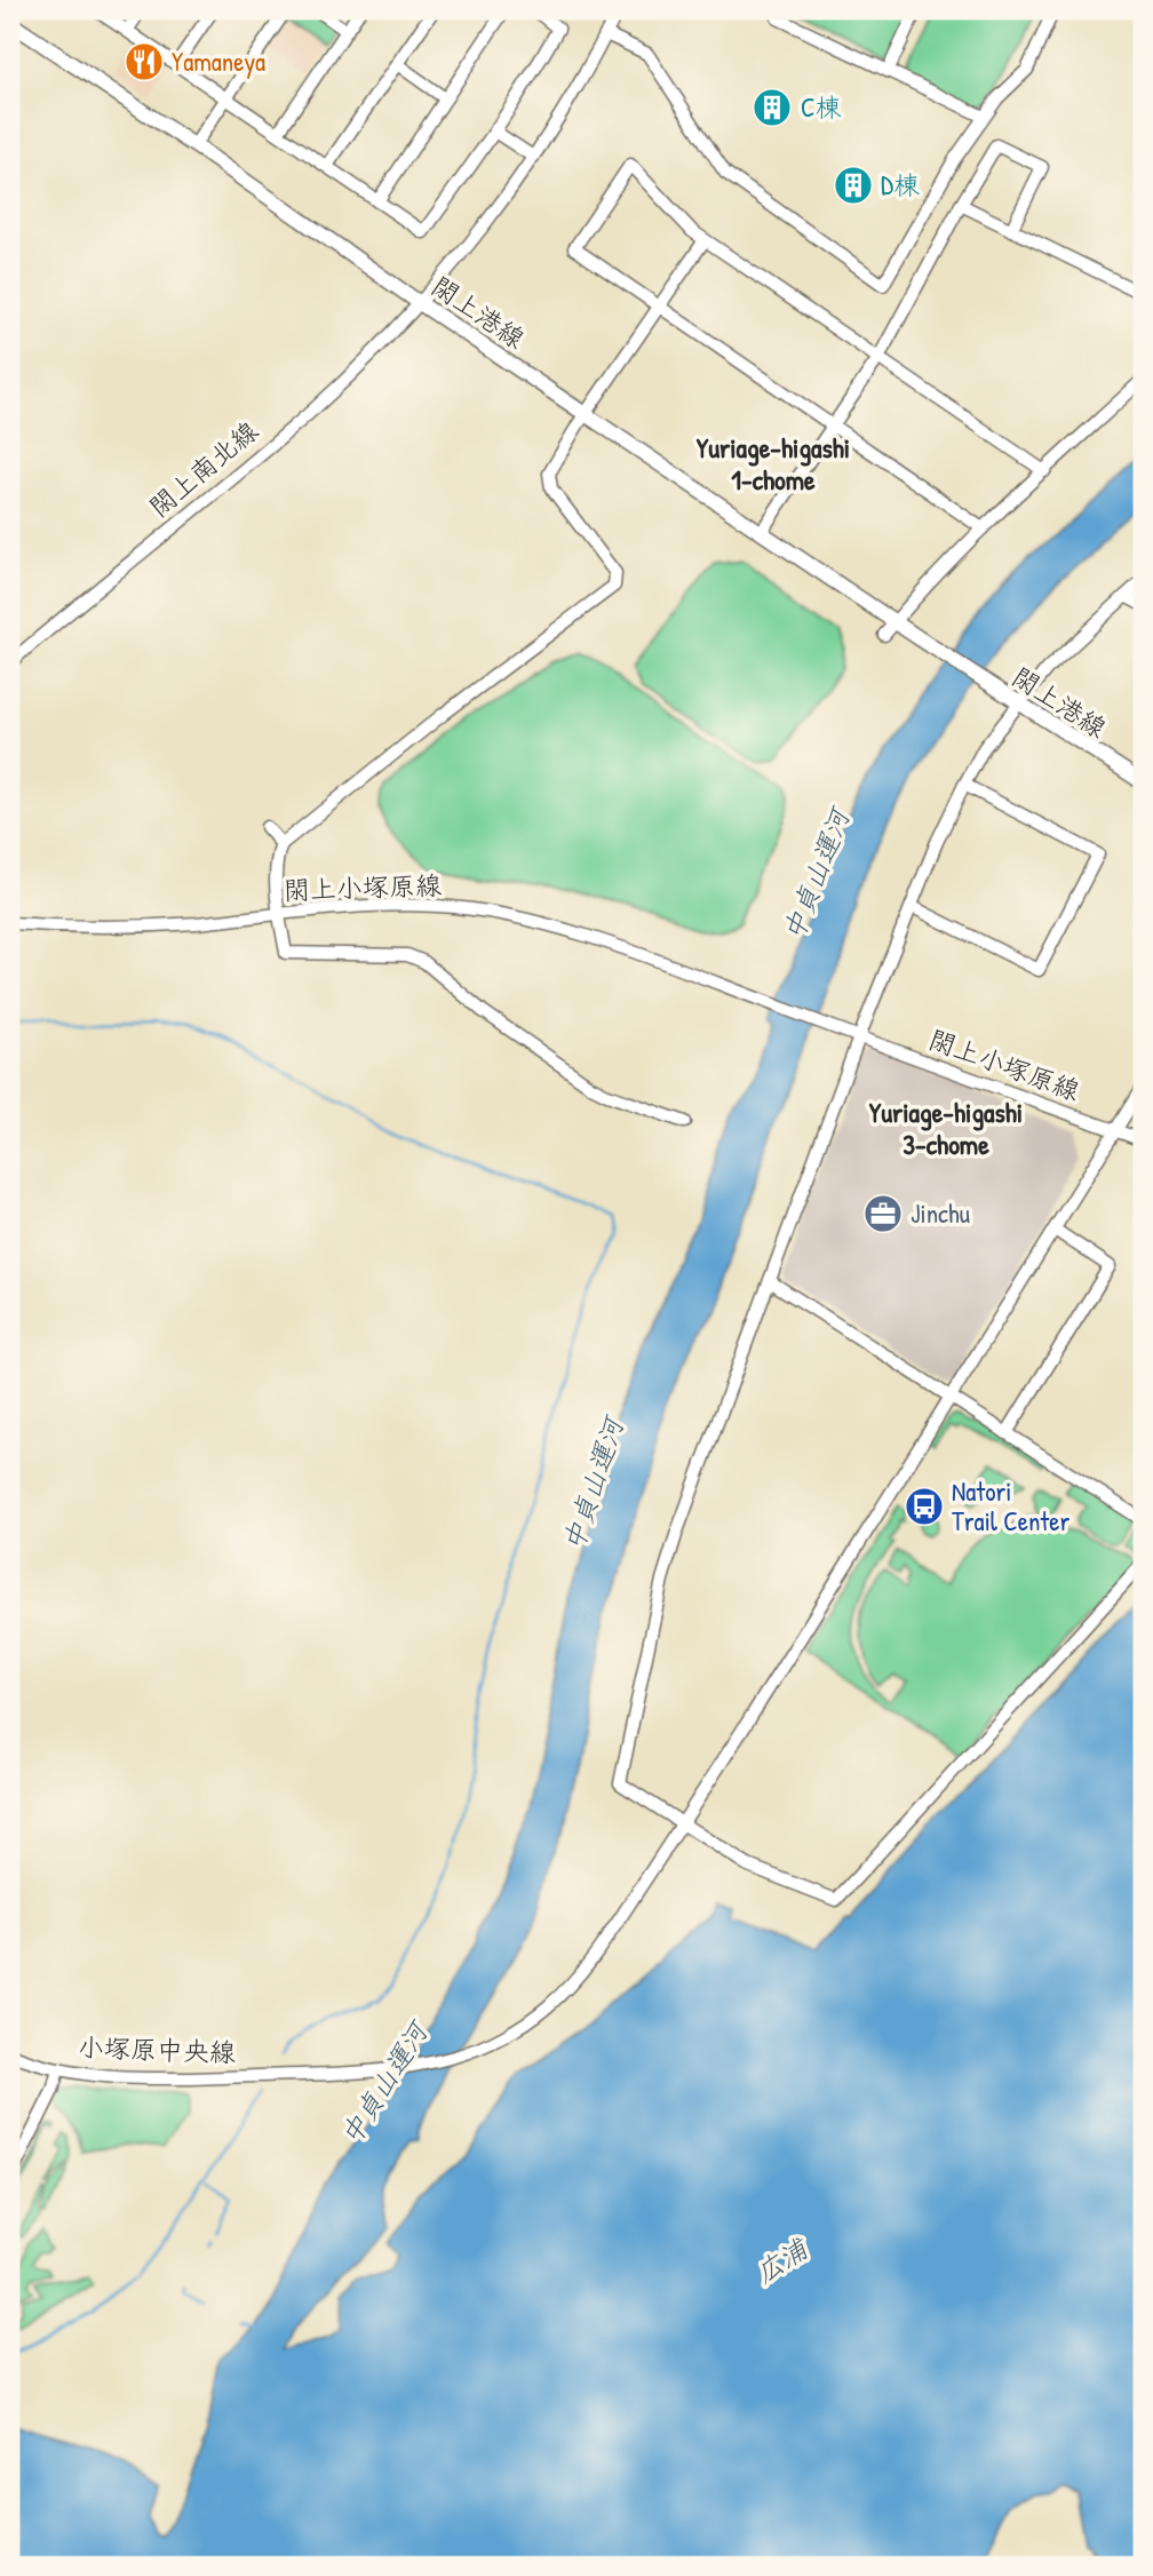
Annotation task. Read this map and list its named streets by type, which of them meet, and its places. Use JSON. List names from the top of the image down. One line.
{"streets":{"main road":["閖上港線"],"street":["閖上南北線","閖上小塚原線","小塚原中央線"]},"crossings":[["閖上港線","閖上南北線"]],"districts":["Yuriage-higashi 1-chome","Yuriage-higashi 3-chome"],"water":["中貞山運河","広浦"],"places":{"restaurant":["Yamaneya"],"building":["C棟","D棟"],"office":["Jinchu"],"bus stop":["Natori Trail Center"]}}
